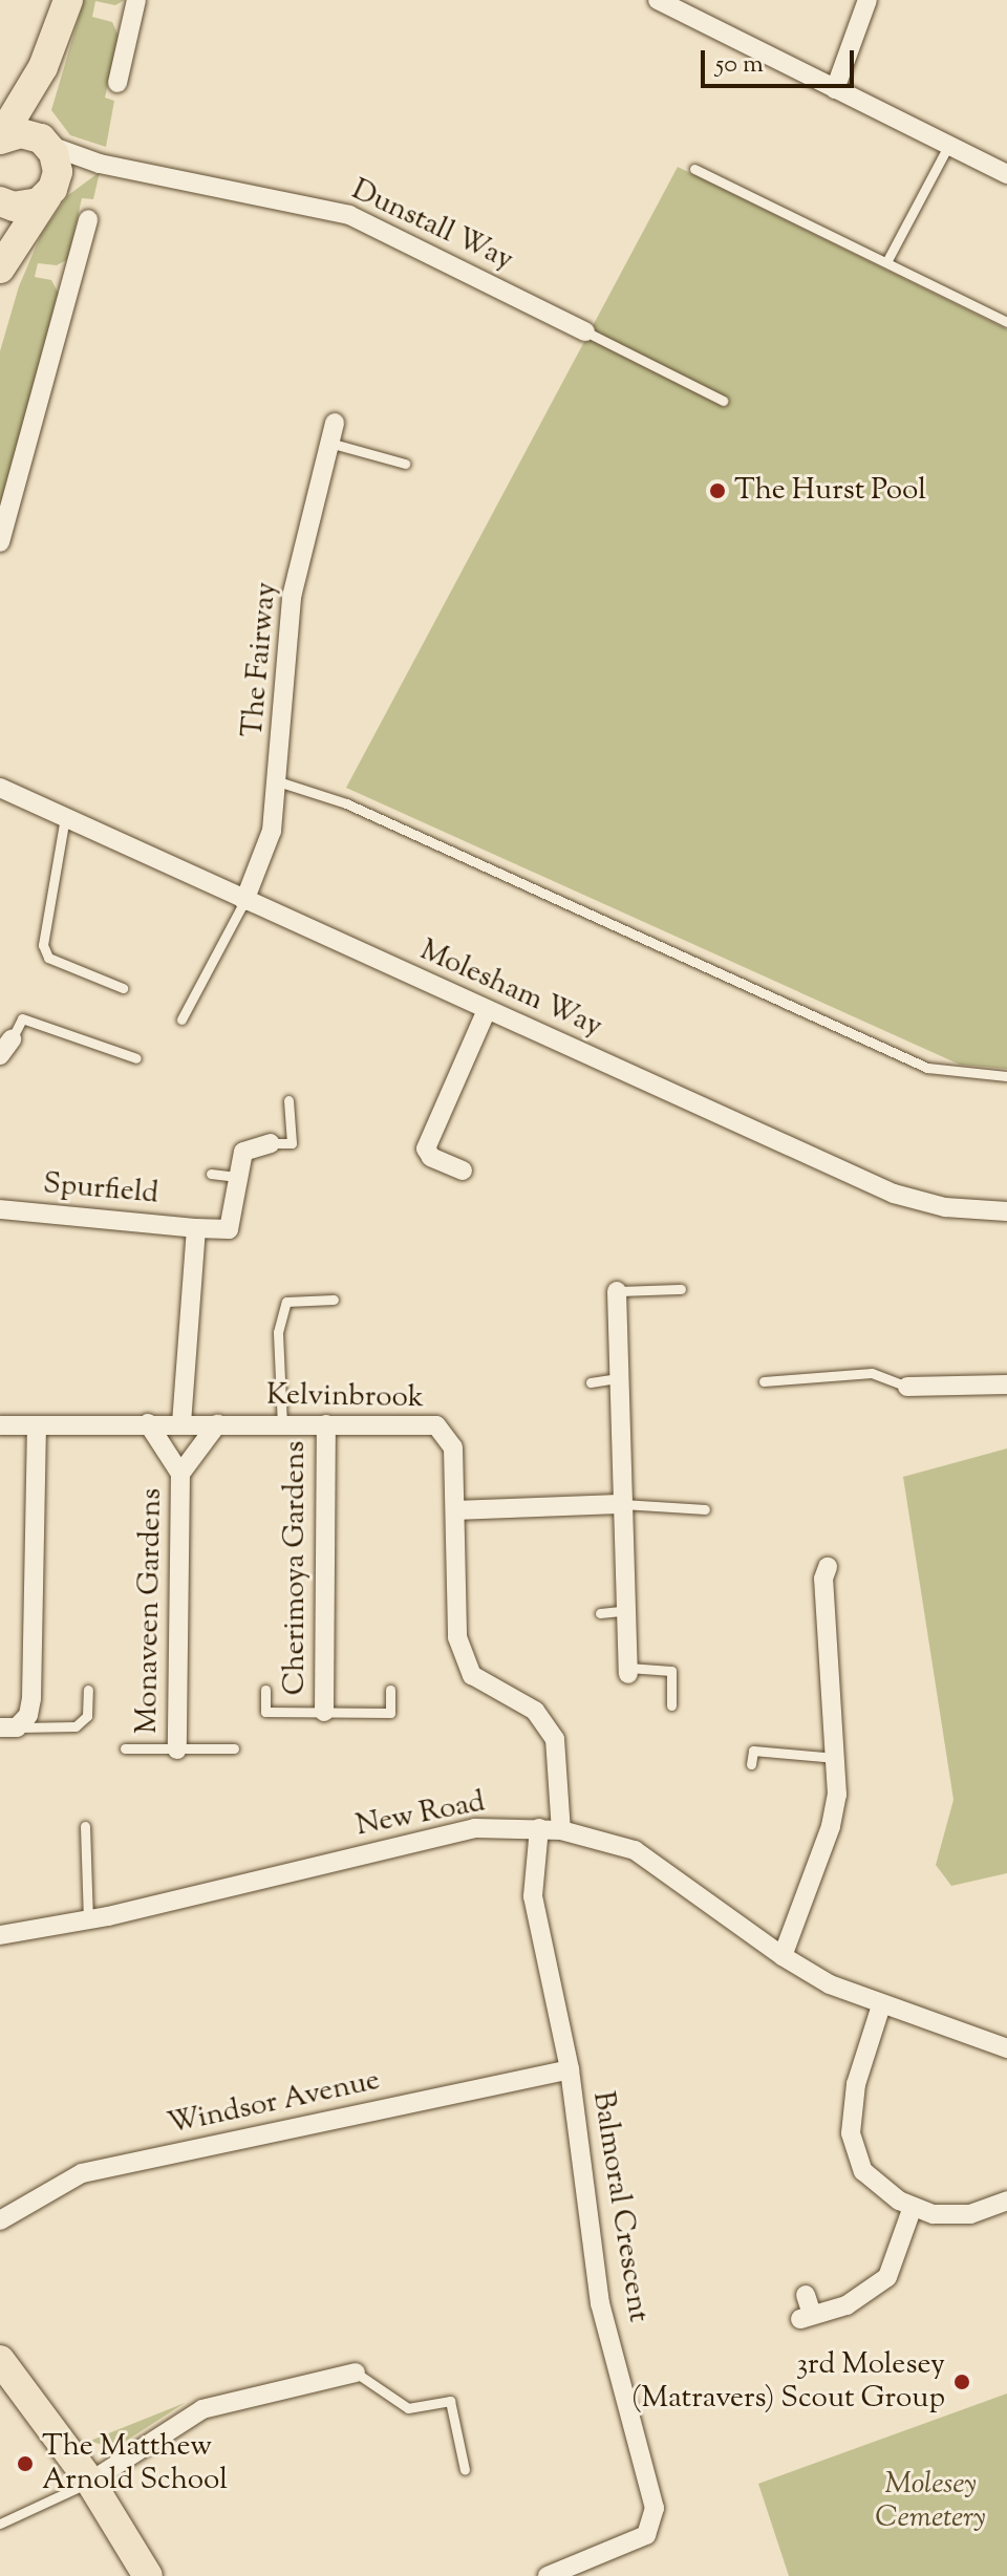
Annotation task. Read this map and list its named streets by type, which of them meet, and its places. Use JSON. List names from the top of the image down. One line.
{"streets":{"street":["Dunstall Way","The Fairway","Molesham Way","Spurfield","Kelvinbrook","Cherimoya Gardens","Monaveen Gardens","New Road","Windsor Avenue","Balmoral Crescent"]},"crossings":[["The Fairway","Molesham Way"],["Spurfield","Kelvinbrook"],["Kelvinbrook","Cherimoya Gardens"],["Kelvinbrook","Monaveen Gardens"],["Kelvinbrook","New Road"],["New Road","Balmoral Crescent"],["Windsor Avenue","Balmoral Crescent"]],"parks":["Molesey Cemetery"],"places":["The Hurst Pool","3rd Molesey (Matravers) Scout Group","The Matthew Arnold School"],"scale_bar":"50 m"}
